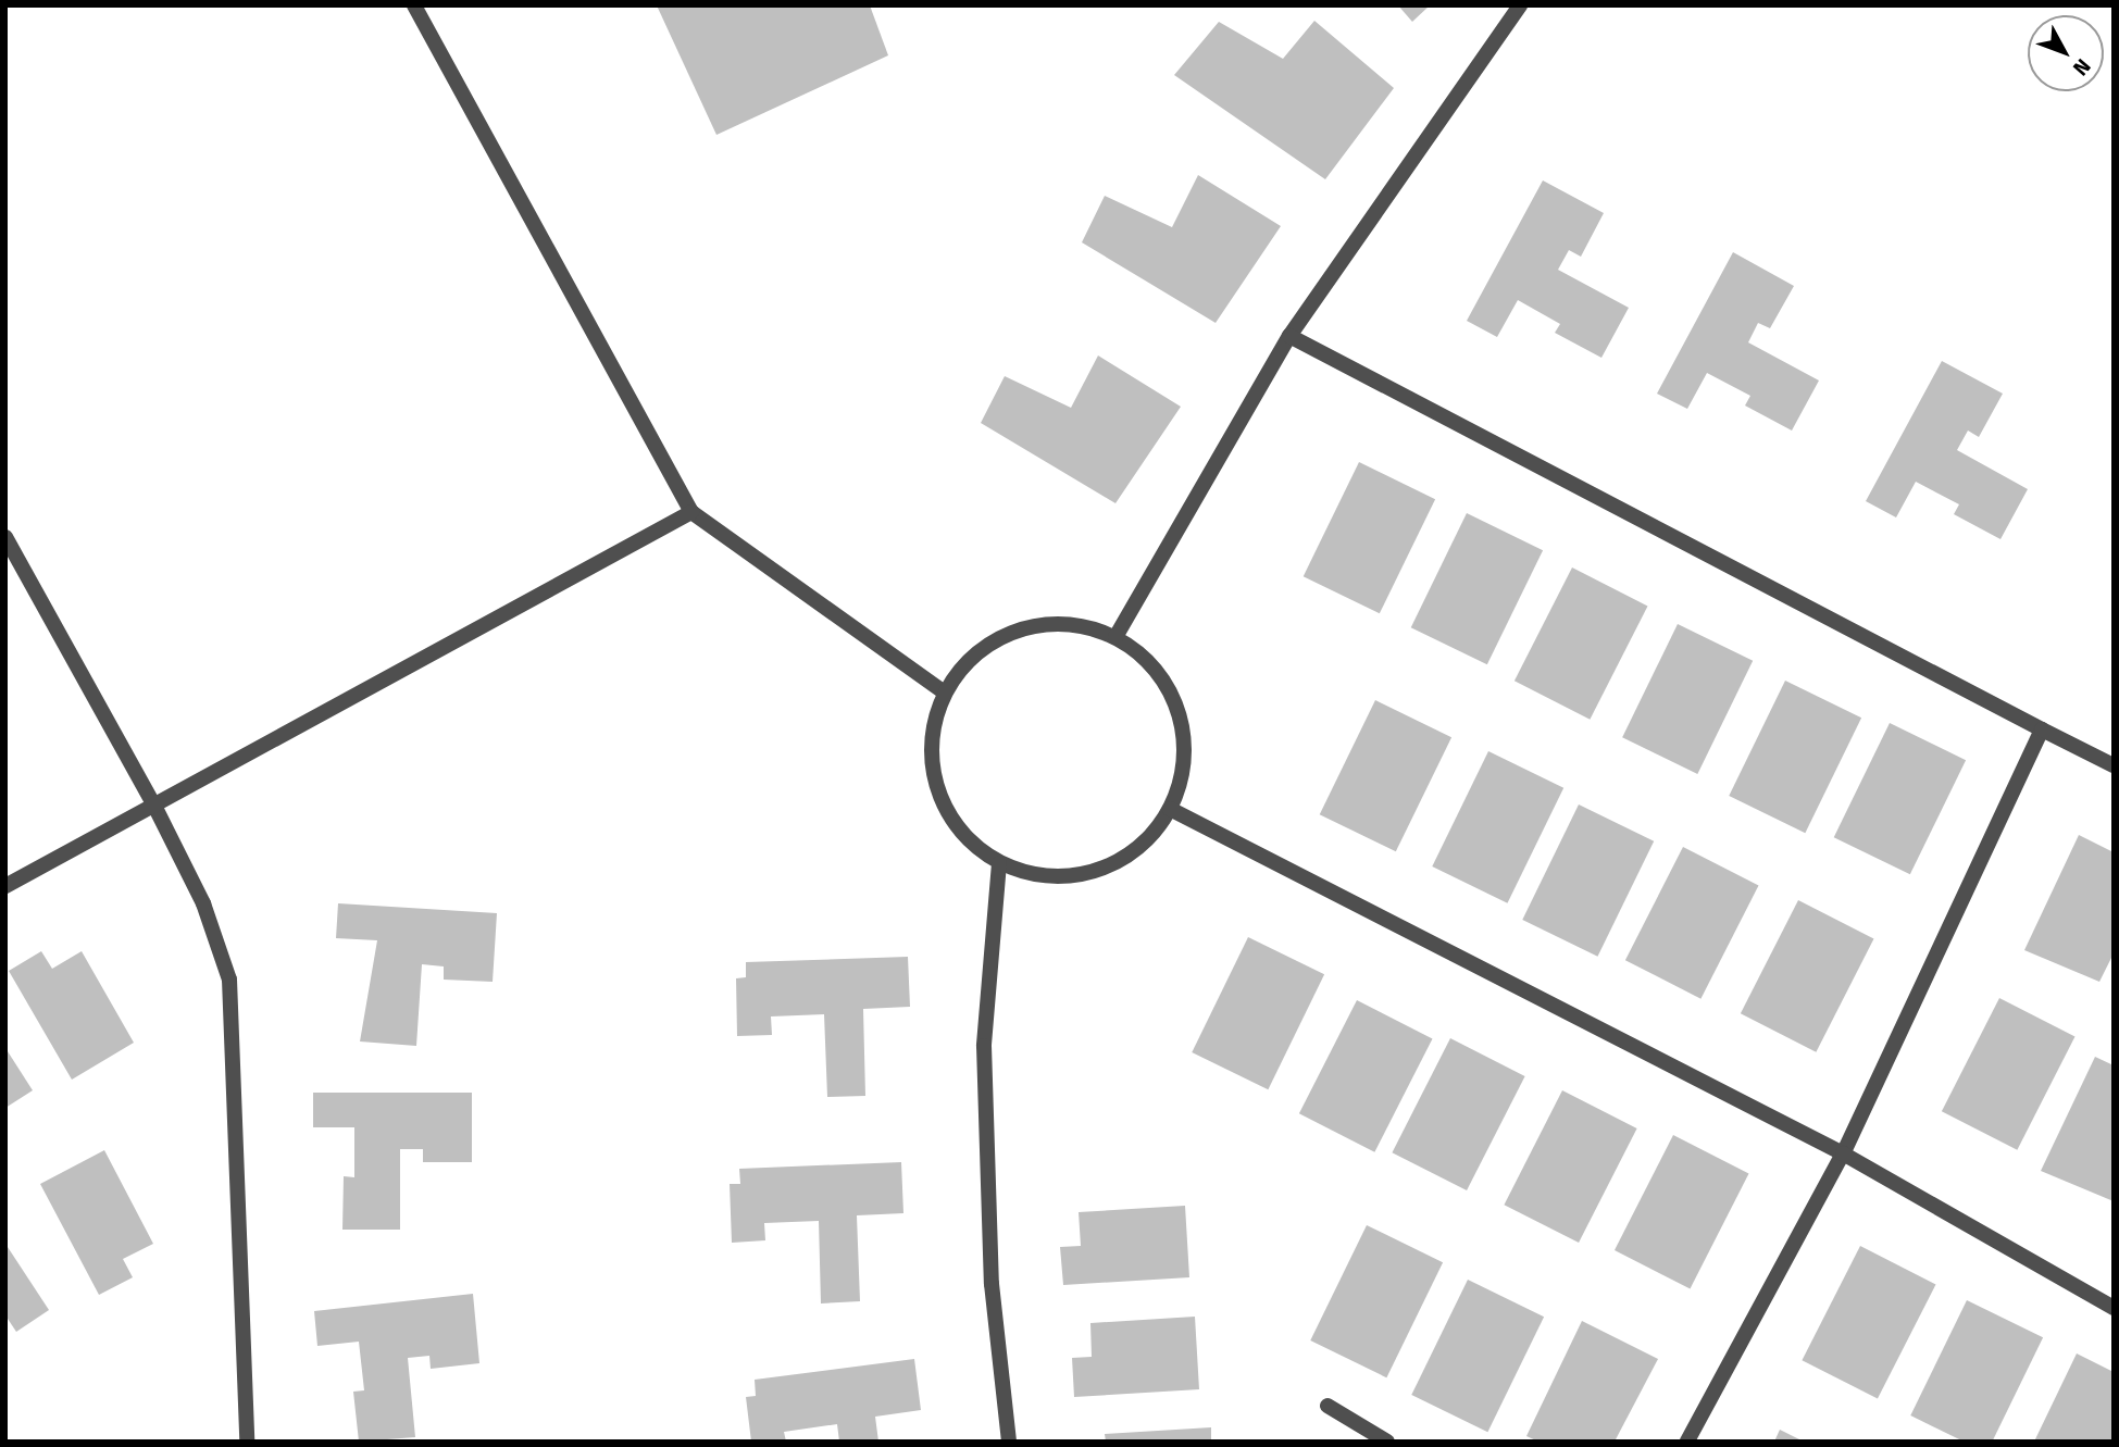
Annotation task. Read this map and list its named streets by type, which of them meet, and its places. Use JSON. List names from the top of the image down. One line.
{"north":"bottom right"}
